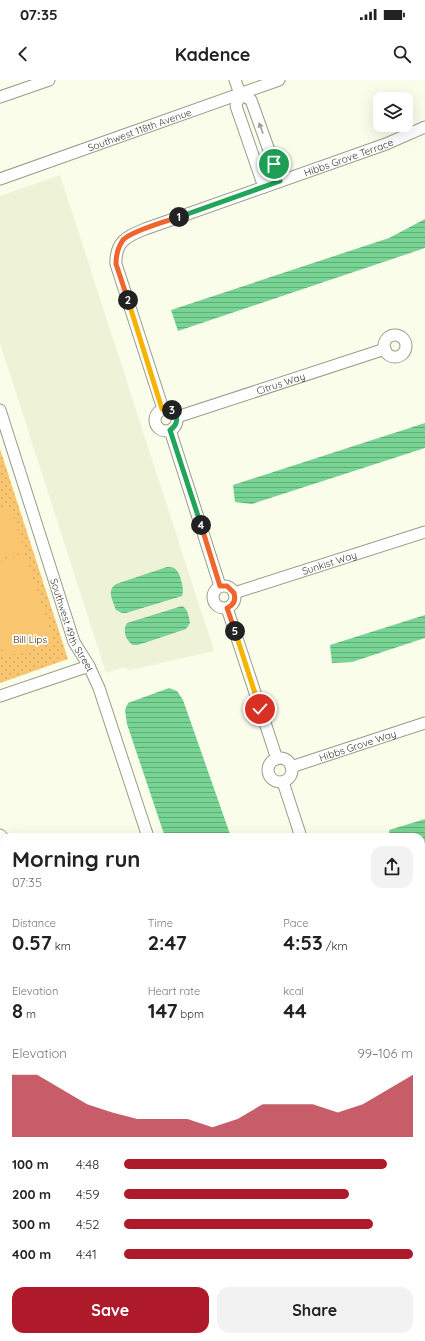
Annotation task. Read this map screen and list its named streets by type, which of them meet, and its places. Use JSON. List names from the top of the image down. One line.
{"streets":{"street":["Southwest 118th Avenue","Hibbs Grove Terrace","Citrus Way","Sunkist Way","Southwest 49th Street","Hibbs Grove Way"]},"crossings":[["Hibbs Grove Terrace","Citrus Way"]],"parks":["Bill Lips"],"page":{"status":"07:35","header":"Kadence","pins":["1","2","3","4","5"],"heading":["Morning run","07:35"],"stats":[["Distance","0.57 km"],["Time","2:47"],["Pace","4:53 /km"],["Elevation","8 m"],["Heart rate","147 bpm"],["kcal","44"]],"chart":["Elevation","99–106 m"],"list":[{"name":"100 m","note":"4:48"},{"name":"200 m","note":"4:59"},{"name":"300 m","note":"4:52"},{"name":"400 m","note":"4:41"}],"buttons":["Save","Share"]}}
